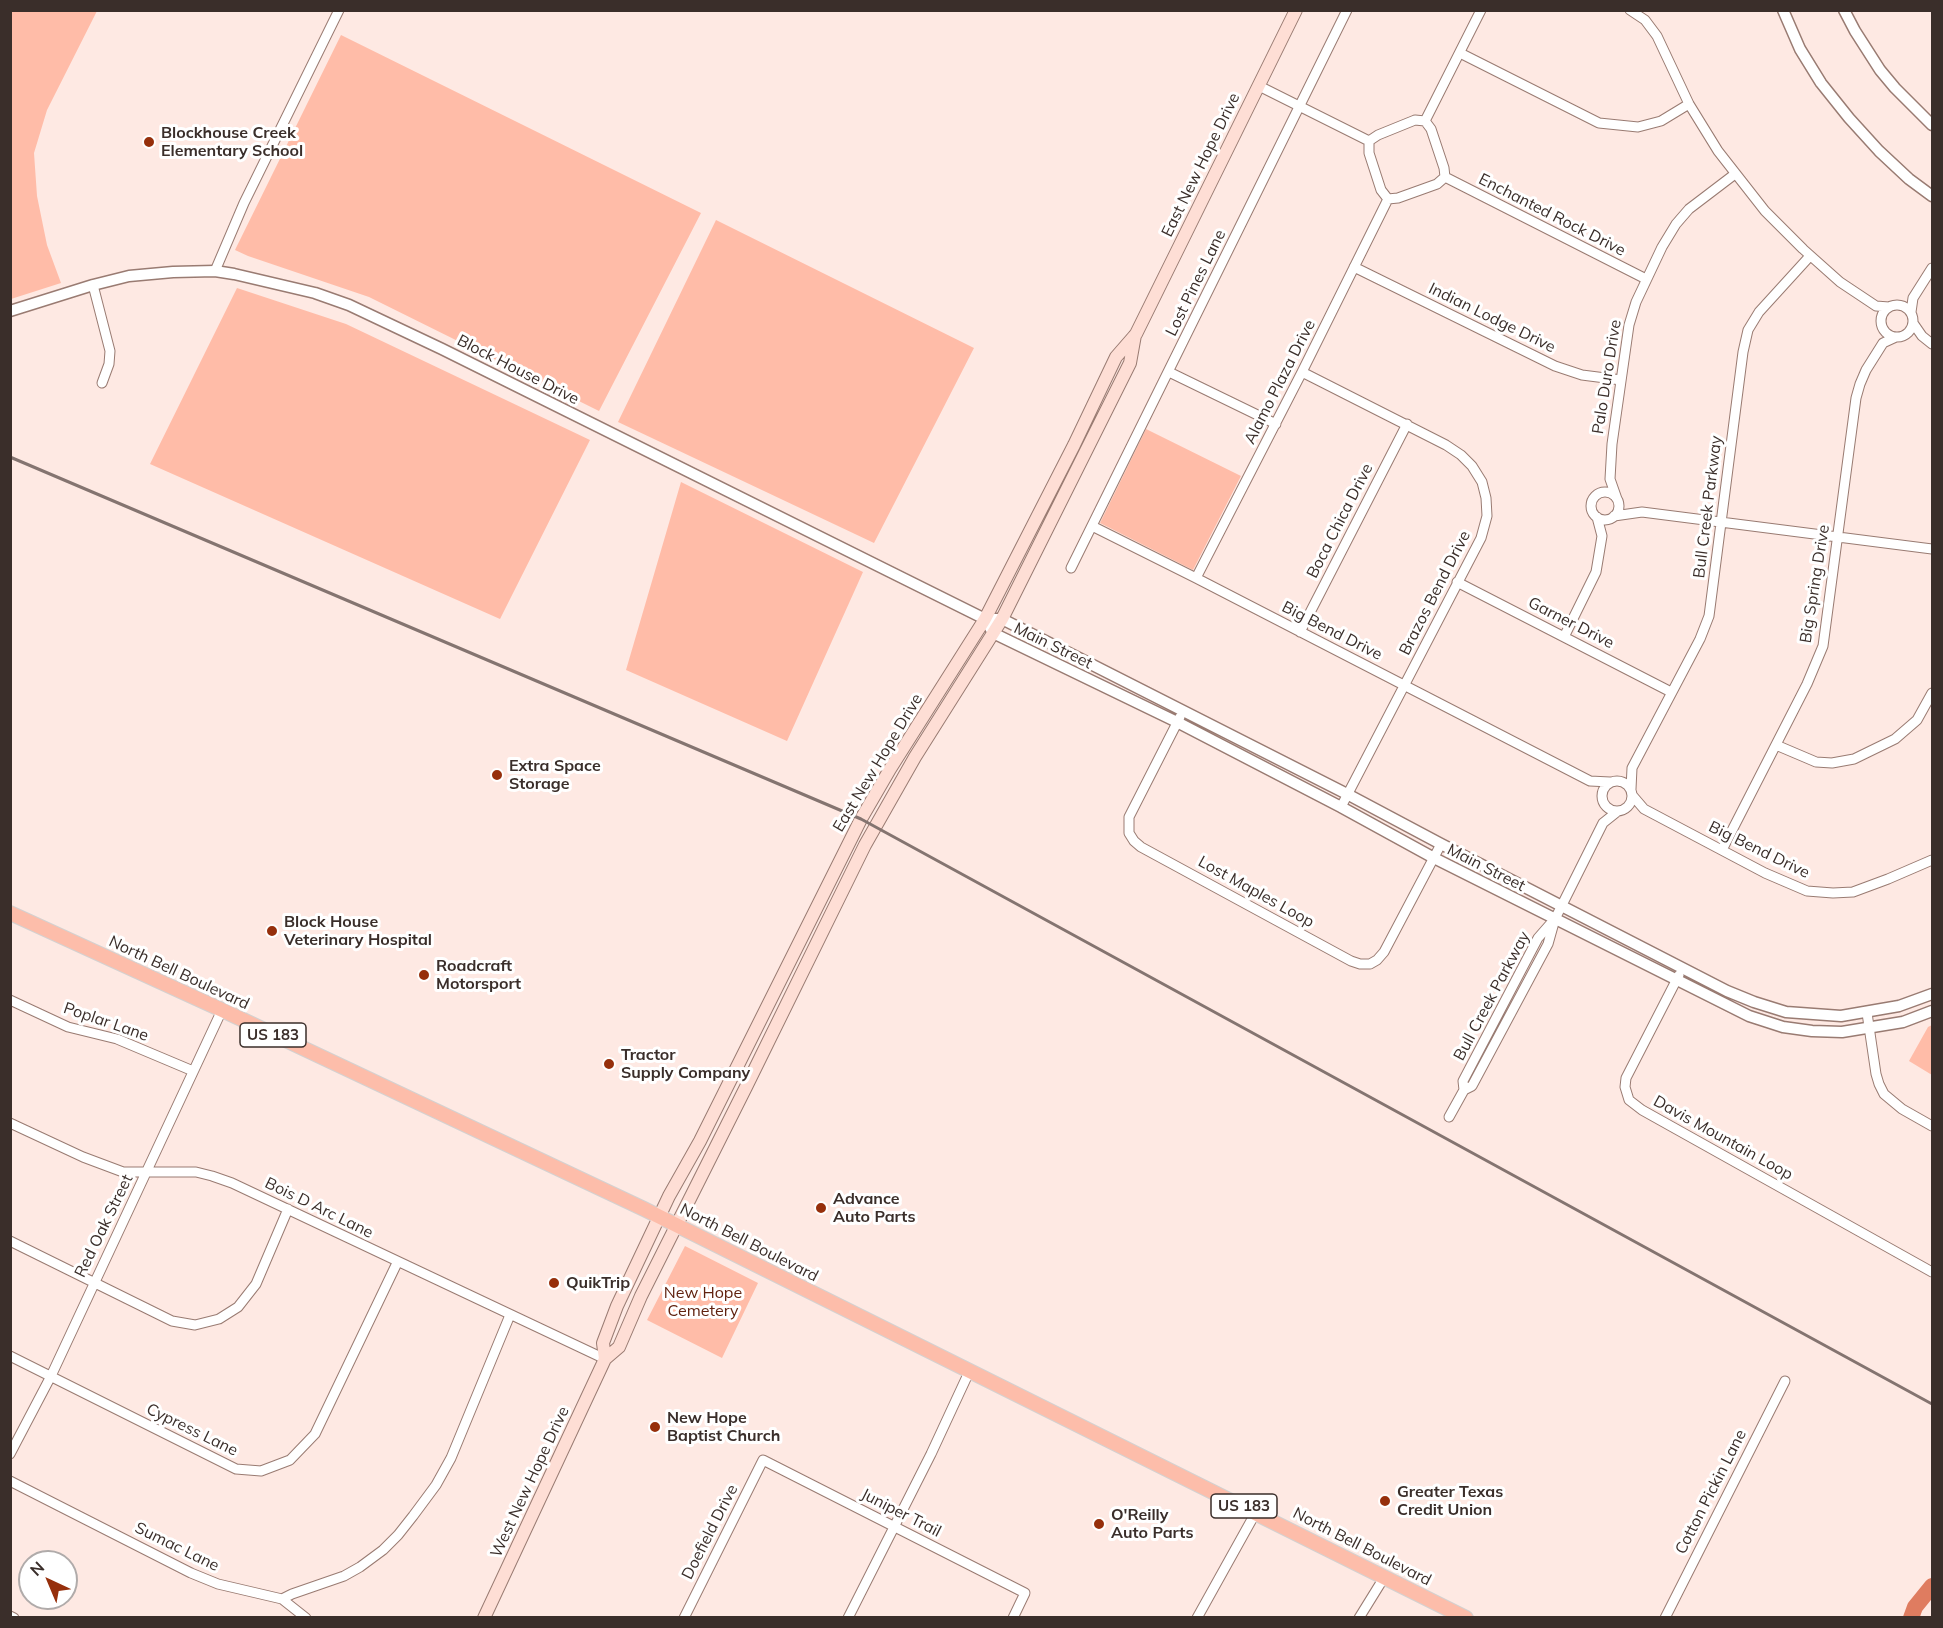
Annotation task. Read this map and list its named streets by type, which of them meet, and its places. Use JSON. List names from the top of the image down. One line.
{"streets":{"main road":["East New Hope Drive","North Bell Boulevard","US 183","West New Hope Drive"],"street":["Enchanted Rock Drive","Lost Pines Lane","Indian Lodge Drive","Block House Drive","Palo Duro Drive","Alamo Plaza Drive","Bull Creek Parkway","Boca Chica Drive","Big Spring Drive","Brazos Bend Drive","Garner Drive","Big Bend Drive","Main Street","Lost Maples Loop","Poplar Lane","Davis Mountain Loop","Bois D Arc Lane","Red Oak Street","Cypress Lane","Cotton Pickin Lane","Juniper Trail","Doefield Drive","Sumac Lane"]},"crossings":[["East New Hope Drive","Block House Drive"],["East New Hope Drive","Main Street"],["East New Hope Drive","North Bell Boulevard"],["East New Hope Drive","West New Hope Drive"],["Enchanted Rock Drive","Palo Duro Drive"],["Enchanted Rock Drive","Alamo Plaza Drive"],["Lost Pines Lane","Big Bend Drive"],["Indian Lodge Drive","Palo Duro Drive"],["Indian Lodge Drive","Alamo Plaza Drive"],["Block House Drive","Main Street"],["Alamo Plaza Drive","Brazos Bend Drive"],["Alamo Plaza Drive","Big Bend Drive"],["Bull Creek Parkway","Garner Drive"],["Bull Creek Parkway","Big Bend Drive"],["Bull Creek Parkway","Main Street"],["Boca Chica Drive","Brazos Bend Drive"],["Boca Chica Drive","Big Bend Drive"],["Big Spring Drive","Big Bend Drive"],["Brazos Bend Drive","Garner Drive"],["Brazos Bend Drive","Big Bend Drive"],["Brazos Bend Drive","Main Street"],["Main Street","Lost Maples Loop"],["Main Street","Davis Mountain Loop"],["North Bell Boulevard","Red Oak Street"],["North Bell Boulevard","West New Hope Drive"],["Poplar Lane","Red Oak Street"],["Bois D Arc Lane","Red Oak Street"],["Bois D Arc Lane","Cypress Lane"],["Bois D Arc Lane","West New Hope Drive"],["Red Oak Street","Cypress Lane"],["Juniper Trail","Doefield Drive"]],"parks":["New Hope Cemetery"],"places":["Blockhouse Creek Elementary School","Extra Space Storage","Block House Veterinary Hospital","Roadcraft Motorsport","Tractor Supply Company","Advance Auto Parts","QuikTrip","New Hope Baptist Church","Greater Texas Credit Union","O'Reilly Auto Parts"],"north":"top left"}
